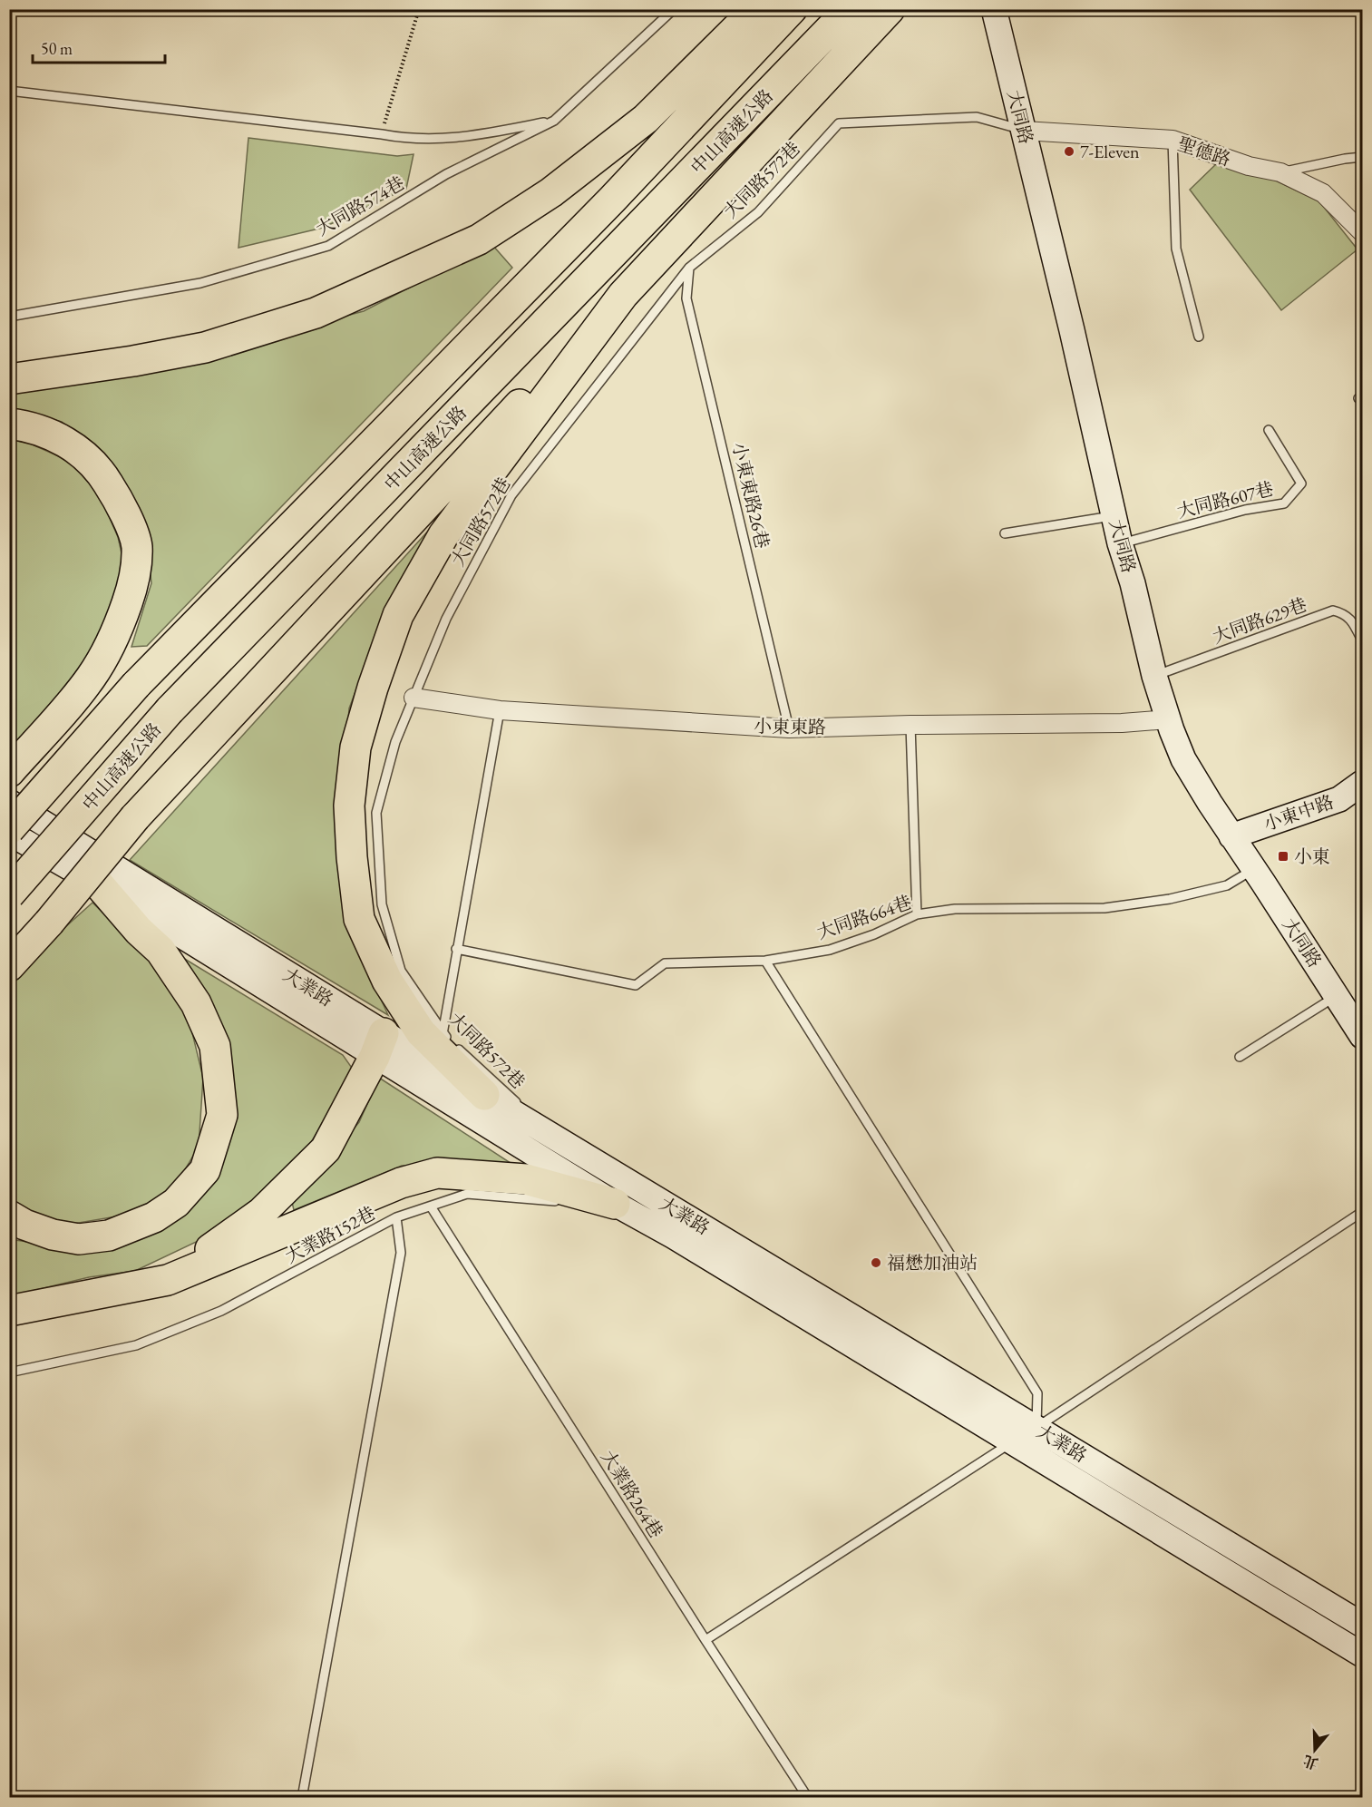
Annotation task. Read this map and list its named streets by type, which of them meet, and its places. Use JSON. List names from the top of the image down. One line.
{"streets":{"highway":["中山高速公路"],"main road":["大同路","小東中路","大業路"],"street":["聖德路","小東東路"],"lane":["大同路572巷","大同路574巷","小東東路26巷","大同路607巷","大同路629巷","大同路664巷","大業路152巷","大業路264巷"]},"crossings":[["大同路","聖德路"],["大同路","大同路572巷"],["大同路","大同路607巷"],["大同路","大同路629巷"],["大同路","小東東路"],["大同路","小東中路"],["大同路","大同路664巷"],["聖德路","大同路572巷"],["大同路572巷","小東東路26巷"],["大同路572巷","小東東路"],["大同路572巷","大業路"],["小東東路26巷","小東東路"],["大業路152巷","大業路264巷"]],"places":{"other":["7-Eleven","福懋加油站"],"transit":["小東"]},"scale_bar":"50 m","north":"bottom"}
